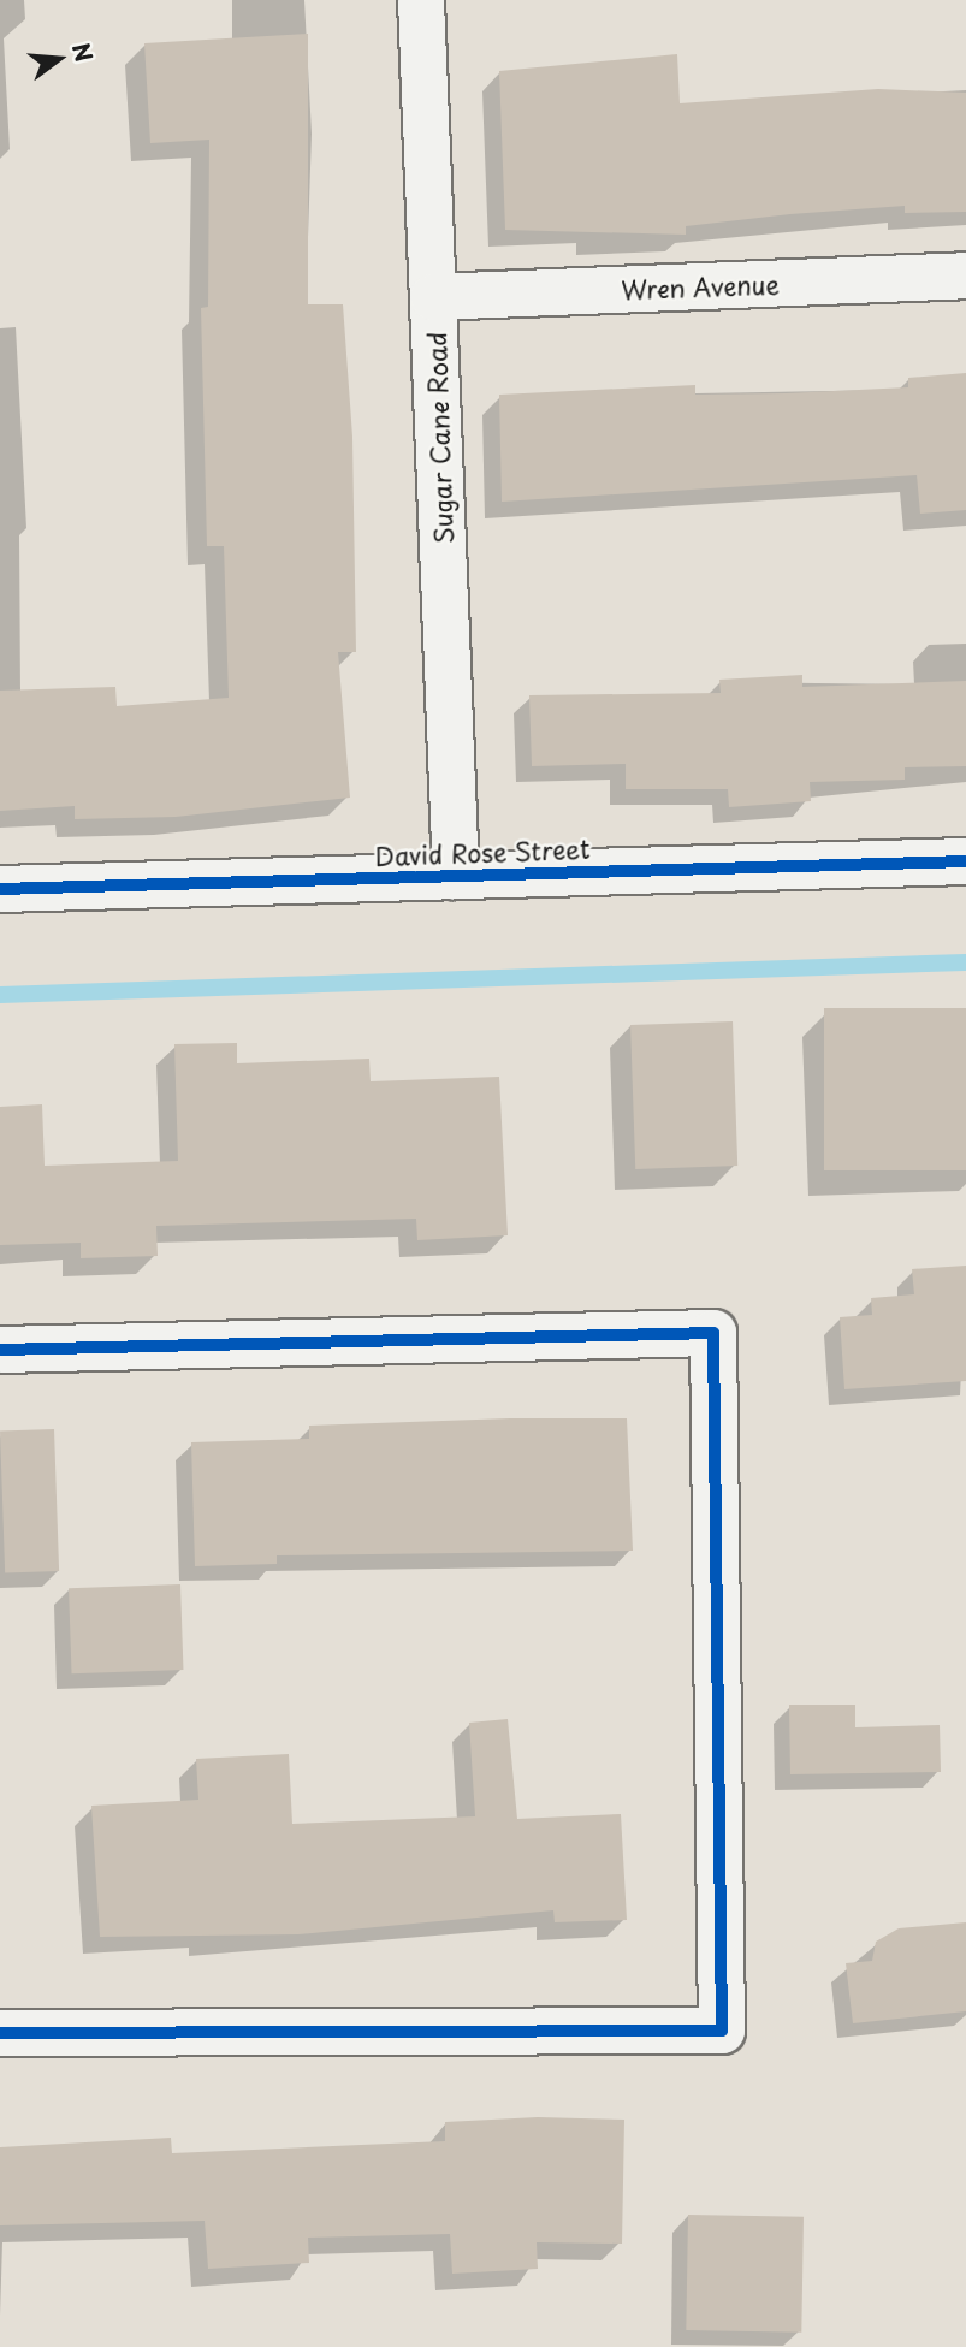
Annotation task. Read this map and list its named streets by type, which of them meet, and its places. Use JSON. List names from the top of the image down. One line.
{"streets":{"street":["Wren Avenue","Sugar Cane Road","David Rose Street"]},"crossings":[["Wren Avenue","Sugar Cane Road"],["Sugar Cane Road","David Rose Street"]],"north":"right"}
